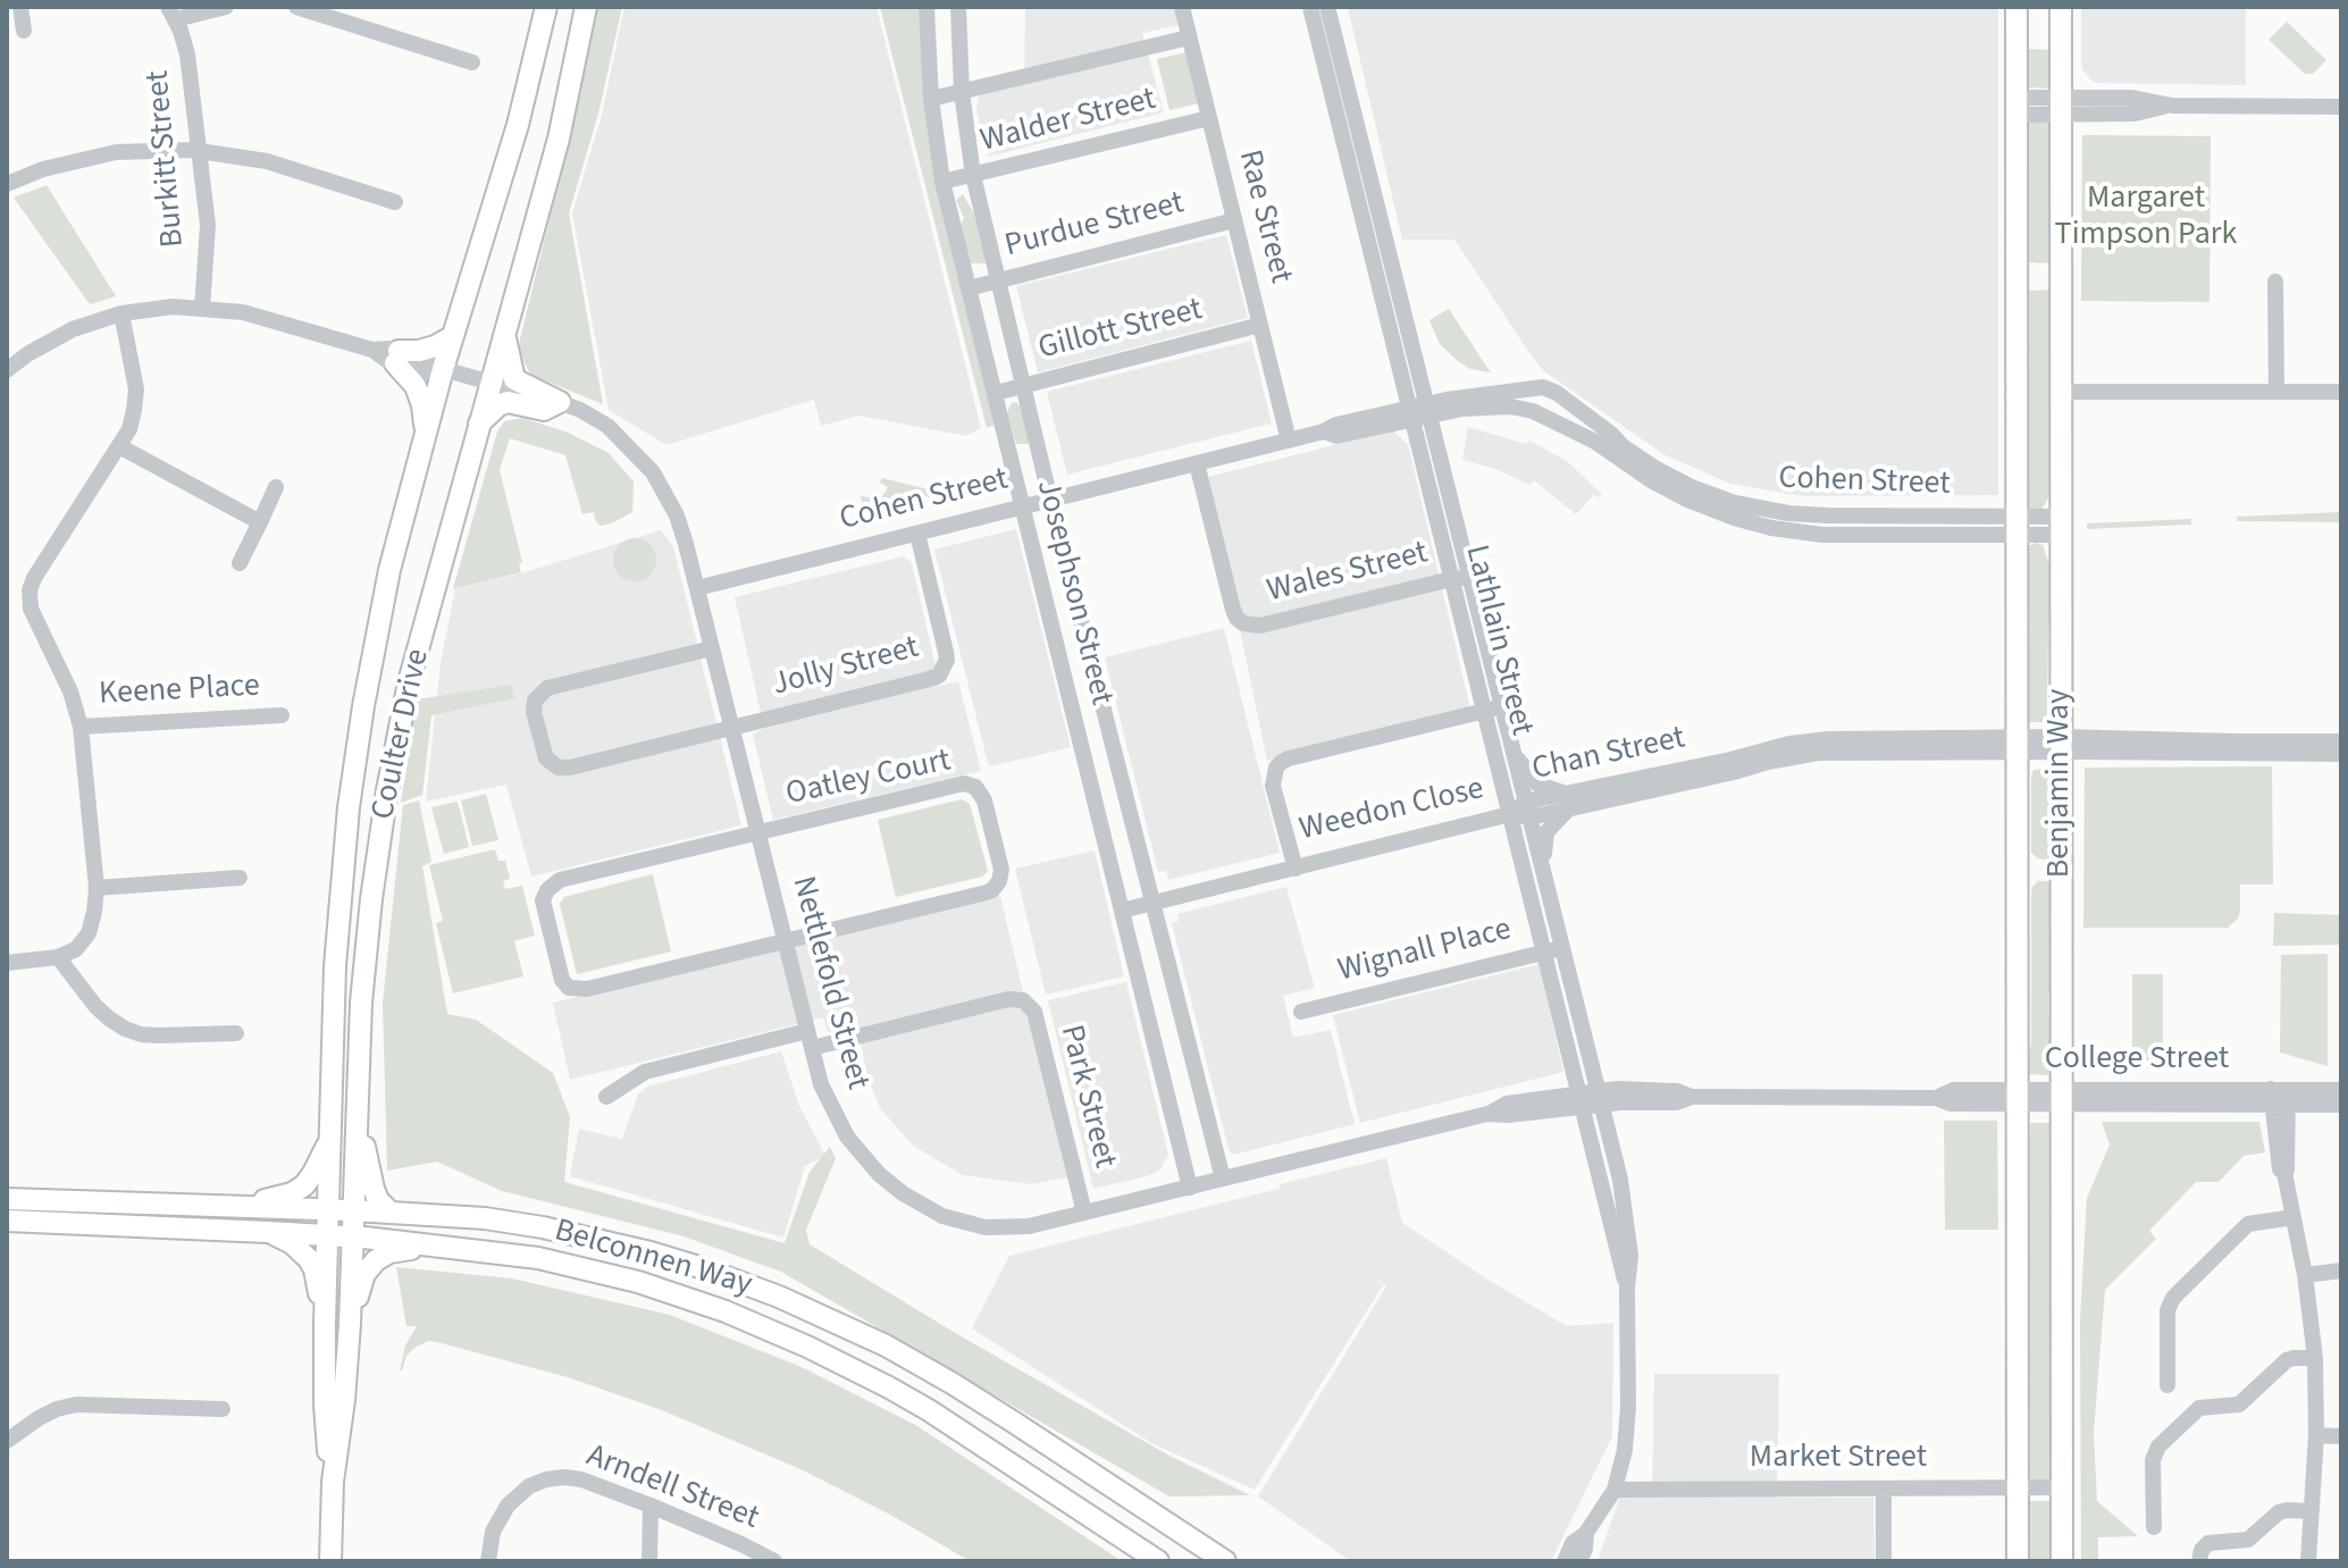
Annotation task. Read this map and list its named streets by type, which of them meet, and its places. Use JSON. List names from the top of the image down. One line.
{"streets":{"main road":["Coulter Drive","Benjamin Way","Belconnen Way"],"street":["Walder Street","Burkitt Street","Rae Street","Purdue Street","Gillott Street","Cohen Street","Wales Street","Josephson Street","Lathlain Street","Jolly Street","Keene Place","Chan Street","Oatley Court","Weedon Close","Wignall Place","Nettlefold Street","College Street","Park Street","Market Street","Arndell Street"]},"crossings":[["Walder Street","Rae Street"],["Walder Street","Josephson Street"],["Rae Street","Purdue Street"],["Rae Street","Gillott Street"],["Rae Street","Cohen Street"],["Purdue Street","Josephson Street"],["Gillott Street","Josephson Street"],["Cohen Street","Wales Street"],["Cohen Street","Josephson Street"],["Cohen Street","Lathlain Street"],["Cohen Street","Jolly Street"],["Cohen Street","Benjamin Way"],["Cohen Street","Nettlefold Street"],["Wales Street","Lathlain Street"],["Josephson Street","Nettlefold Street"],["Lathlain Street","Chan Street"],["Lathlain Street","Weedon Close"],["Lathlain Street","Wignall Place"],["Lathlain Street","Nettlefold Street"],["Lathlain Street","College Street"],["Lathlain Street","Market Street"],["Jolly Street","Nettlefold Street"],["Coulter Drive","Nettlefold Street"],["Coulter Drive","Belconnen Way"],["Chan Street","Benjamin Way"],["Chan Street","Weedon Close"],["Oatley Court","Nettlefold Street"],["Benjamin Way","College Street"],["Benjamin Way","Market Street"],["Nettlefold Street","College Street"],["Nettlefold Street","Park Street"]],"parks":["Margaret Timpson Park"]}
